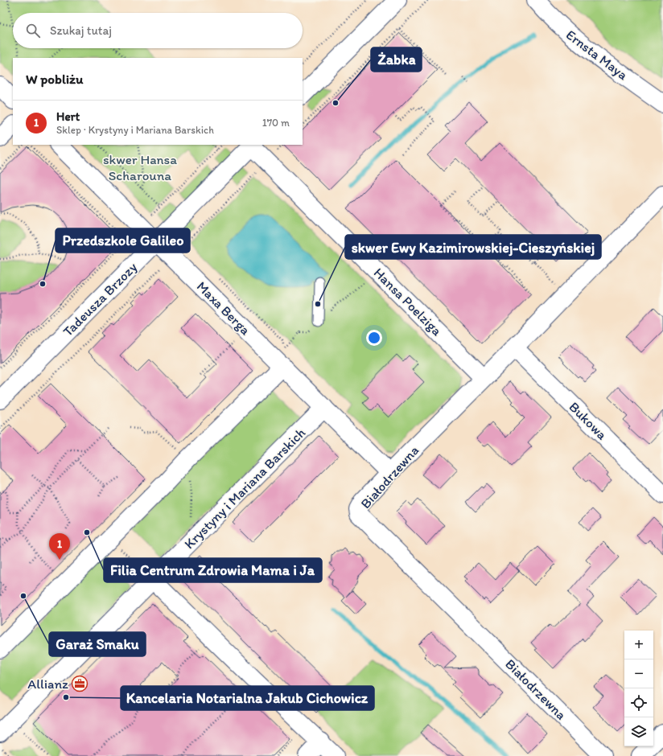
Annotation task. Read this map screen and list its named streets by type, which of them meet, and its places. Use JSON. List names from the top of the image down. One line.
{"streets":{"street":["Ernsta Maya","Tadeusza Brzozy","Hansa Poelziga","Maxa Berga","Bukowa","Białodrzewna","Krystyny i Mariana Barskich"]},"crossings":[["Tadeusza Brzozy","Hansa Poelziga"],["Tadeusza Brzozy","Maxa Berga"],["Hansa Poelziga","Białodrzewna"],["Maxa Berga","Białodrzewna"],["Maxa Berga","Krystyny i Mariana Barskich"],["Bukowa","Białodrzewna"]],"parks":["skwer Hansa Scharouna"],"places":{"other":["Żabka","Przedszkole Galileo","skwer Ewy Kazimirowskiej-Cieszyńskiej","Filia Centrum Zdrowia Mama i Ja","Garaż Smaku","Kancelaria Notarialna Jakub Cichowicz"],"office":["Allianz"]},"page":{"search":"Szukaj tutaj","heading":"W pobliżu","list":[{"mark":"1","name":"Hert","note":"Sklep · Krystyny i Mariana Barskich","value":"170 m"}],"pins":"1","map_buttons":["+","−"]}}
